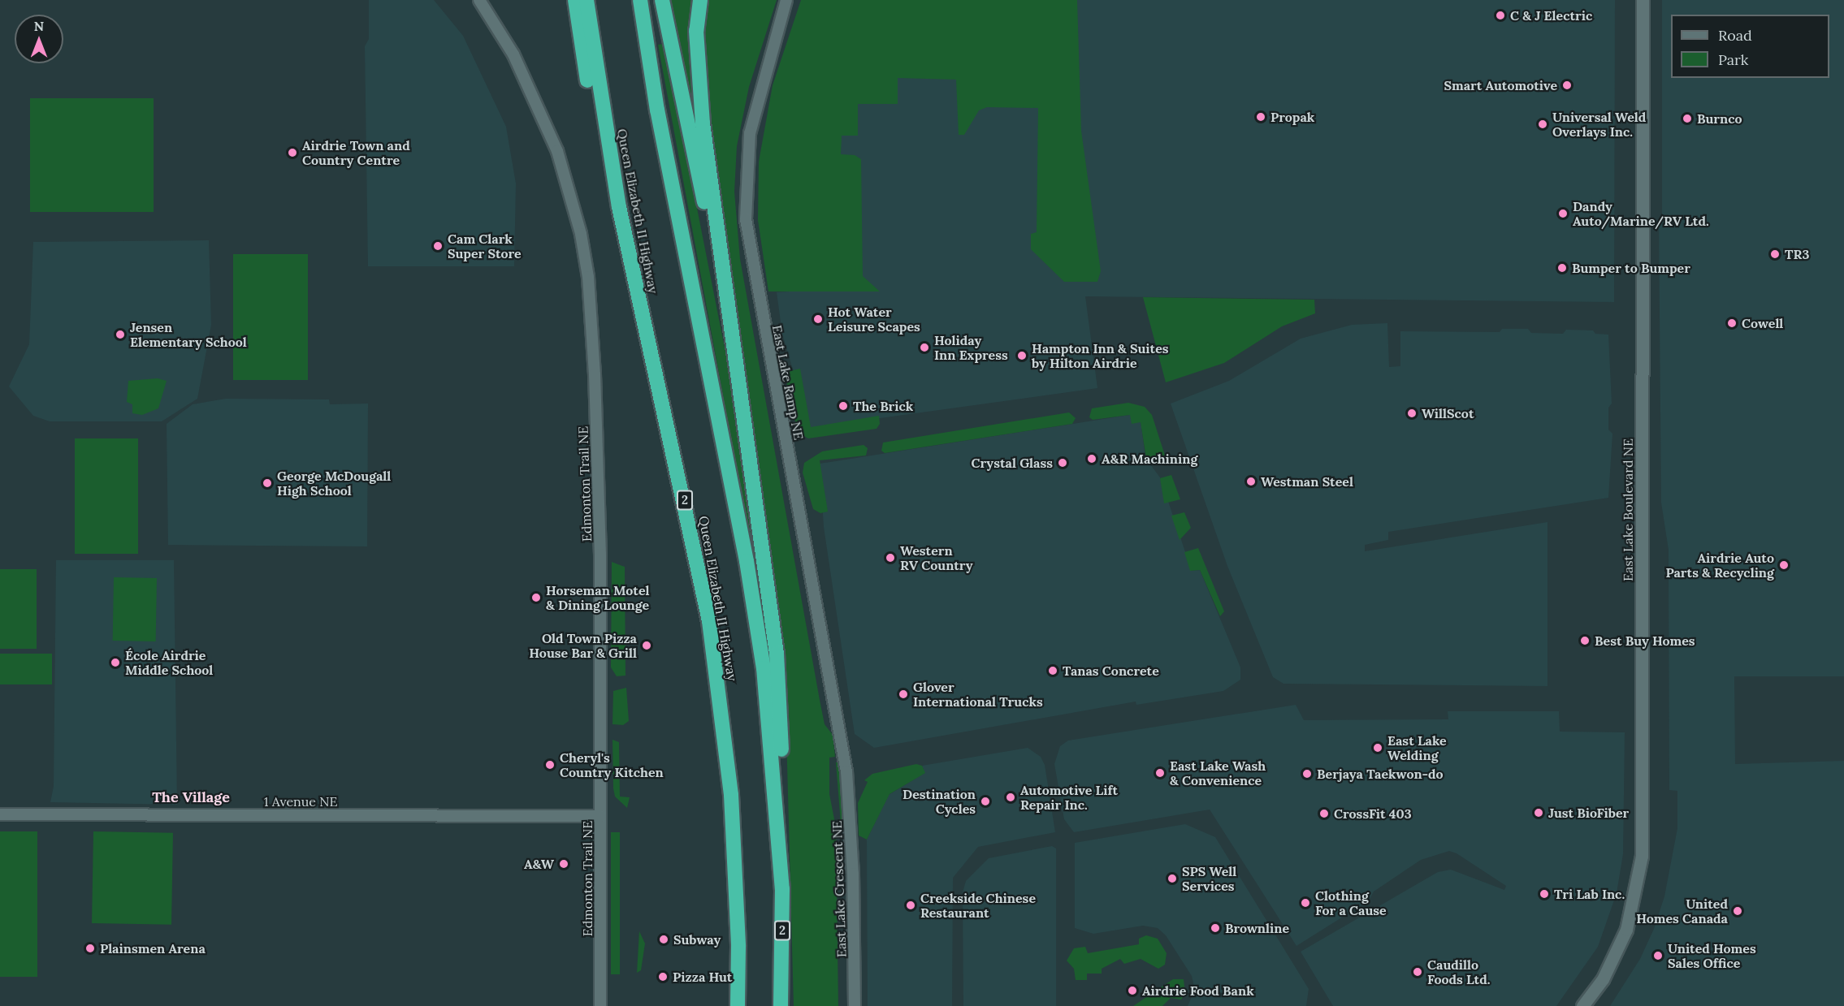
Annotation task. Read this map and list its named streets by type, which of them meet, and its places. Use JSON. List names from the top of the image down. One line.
{"streets":{"highway":["Queen Elizabeth II Highway","2"],"main road":["East Lake Boulevard NE"],"street":["East Lake Ramp NE","Edmonton Trail NE","1 Avenue NE","East Lake Crescent NE"]},"crossings":[["East Lake Ramp NE","East Lake Crescent NE"],["Edmonton Trail NE","1 Avenue NE"]],"districts":["The Village"],"places":["C & J Electric","Smart Automotive","Propak","Burnco","Universal Weld Overlays Inc.","Airdrie Town and Country Centre","Dandy Auto/Marine/RV Ltd.","Cam Clark Super Store","TR3","Bumper to Bumper","Hot Water Leisure Scapes","Cowell","Jensen Elementary School","Holiday Inn Express","Hampton Inn & Suites by Hilton Airdrie","The Brick","WillScot","A&R Machining","Crystal Glass","Westman Steel","George McDougall High School","Western RV Country","Airdrie Auto Parts & Recycling","Horseman Motel & Dining Lounge","Best Buy Homes","Old Town Pizza House Bar & Grill","École Airdrie Middle School","Tanas Concrete","Glover International Trucks","East Lake Welding","Cheryl's Country Kitchen","East Lake Wash & Convenience","Berjaya Taekwon-do","Automotive Lift Repair Inc.","Destination Cycles","Just BioFiber","CrossFit 403","A&W","SPS Well Services","Tri Lab Inc.","Clothing For a Cause","Creekside Chinese Restaurant","United Homes Canada","Brownline","Subway","Plainsmen Arena","United Homes Sales Office","Caudillo Foods Ltd.","Pizza Hut","Airdrie Food Bank"],"legend":["Road","Park"],"north":"top"}
